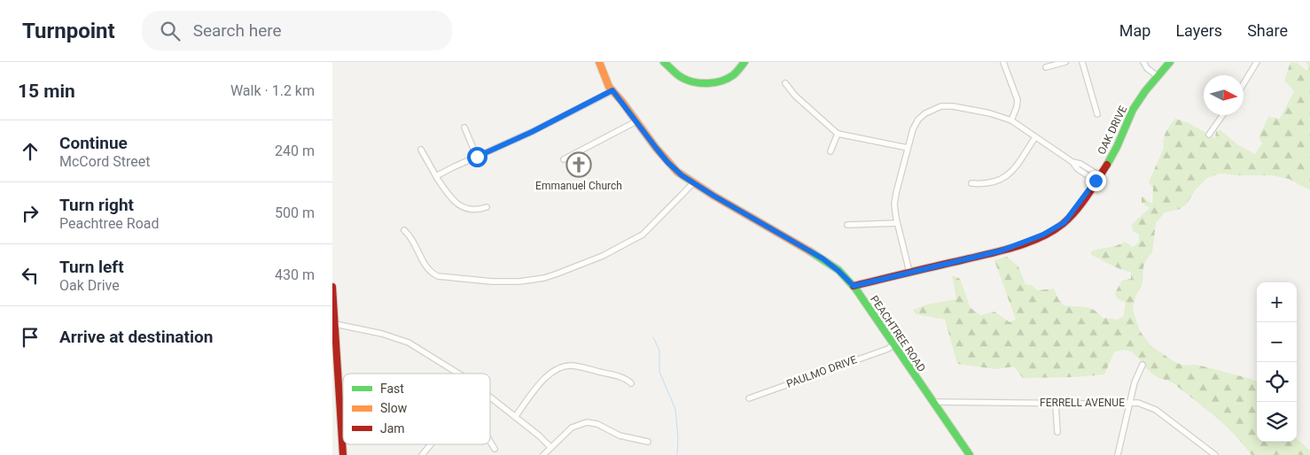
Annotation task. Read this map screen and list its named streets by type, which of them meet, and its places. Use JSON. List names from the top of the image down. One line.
{"streets":{"street":["OAK DRIVE","PEACHTREE ROAD","PAULMO DRIVE","FERRELL AVENUE"]},"crossings":[["OAK DRIVE","PEACHTREE ROAD"],["PEACHTREE ROAD","PAULMO DRIVE"],["PEACHTREE ROAD","FERRELL AVENUE"]],"places":{"church":["Emmanuel Church"]},"legend":["Fast","Slow","Jam"],"north":"right","page":{"header":"Turnpoint","search":"Search here","nav":["Map","Layers","Share"],"heading":["15 min","Walk · 1.2 km"],"list":[["Continue","McCord Street","240 m"],["Turn right","Peachtree Road","500 m"],["Turn left","Oak Drive","430 m"],"Arrive at destination"],"map_buttons":["+","−"]}}
